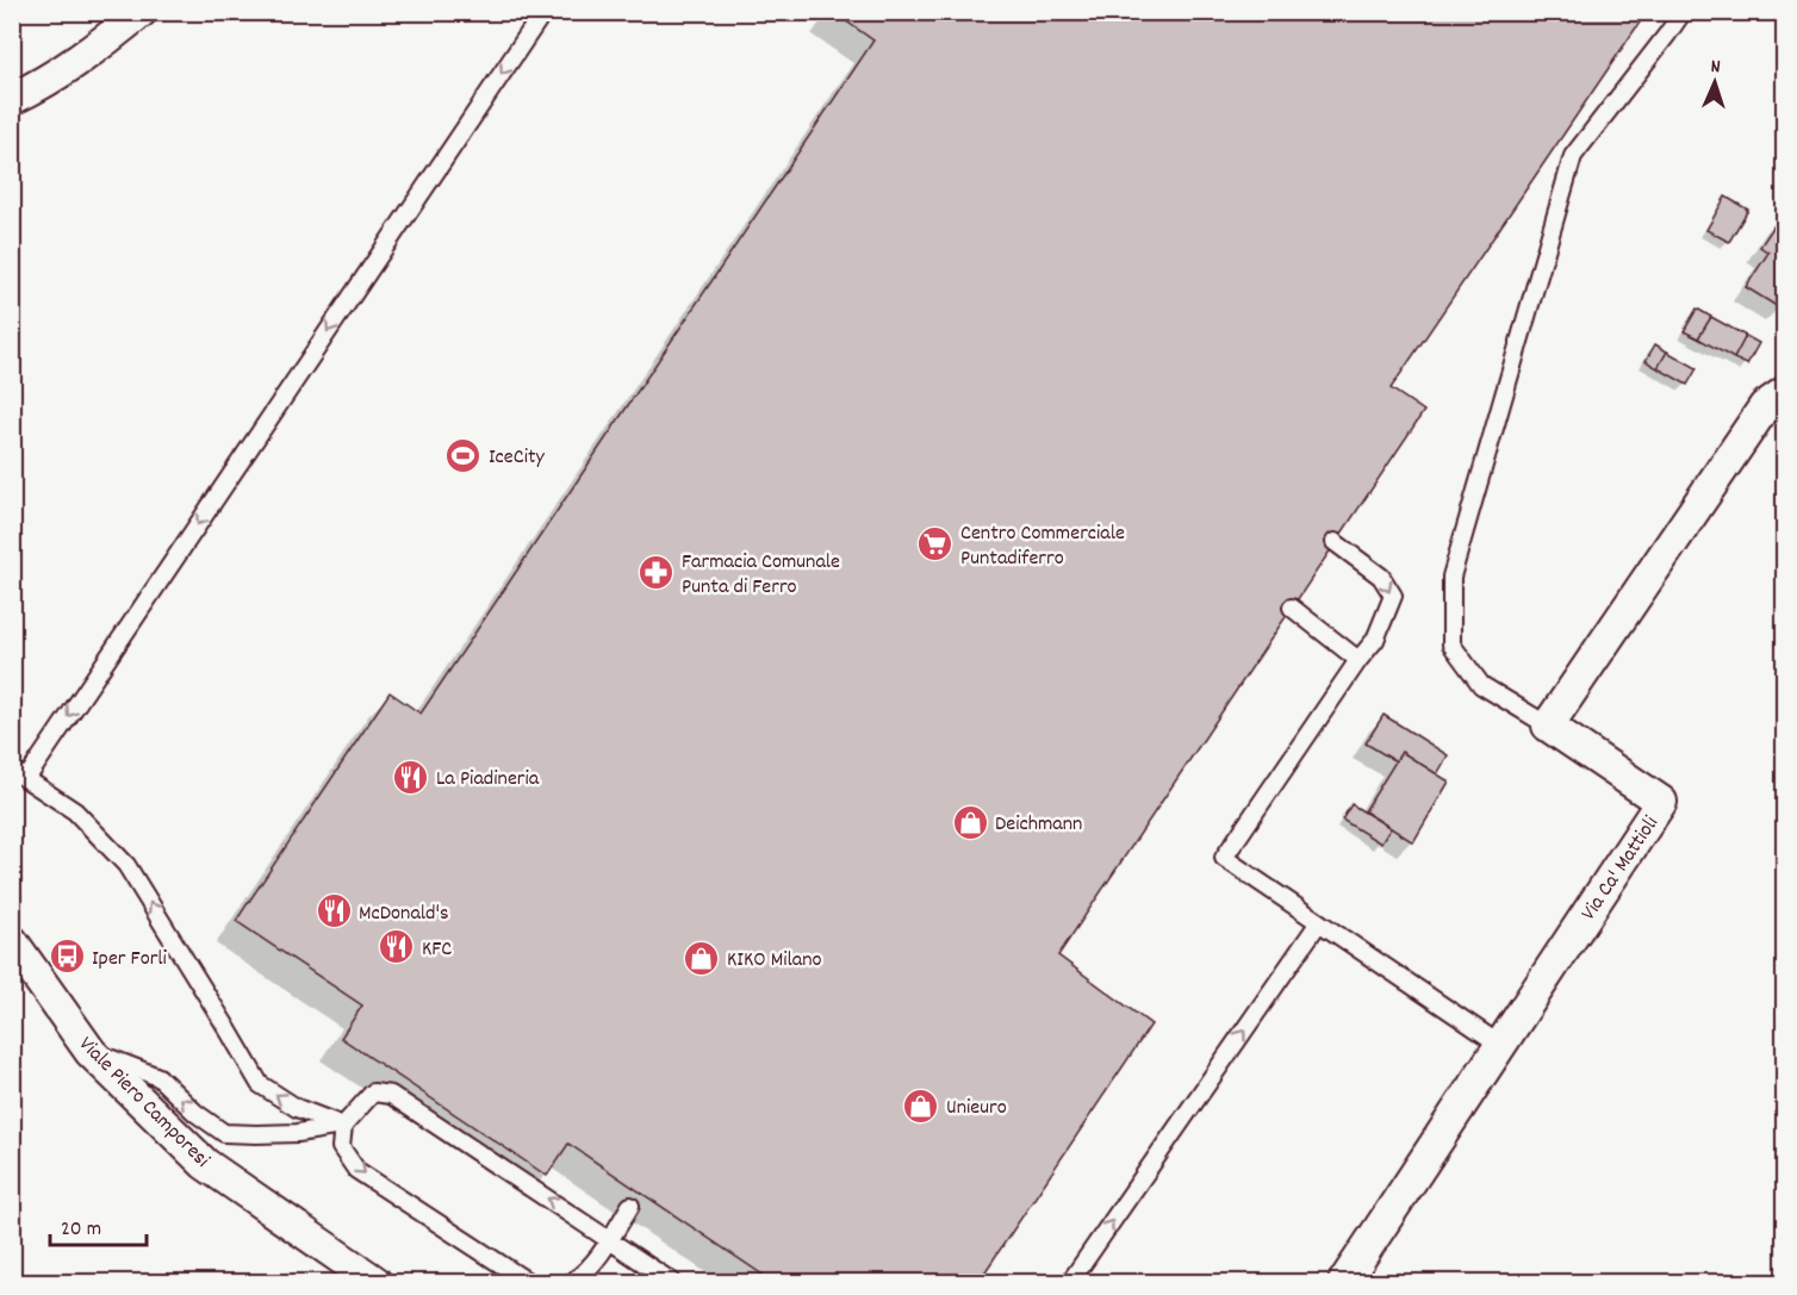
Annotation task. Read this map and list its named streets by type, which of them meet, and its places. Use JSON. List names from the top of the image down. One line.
{"streets":{"street":["Via Ca' Mattioli","Viale Piero Camporesi"]},"places":{"sports":["IceCity"],"supermarket":["Centro Commerciale Puntadiferro"],"pharmacy":["Farmacia Comunale Punta di Ferro"],"restaurant":["La Piadineria","McDonald's","KFC"],"shop":["Deichmann","KIKO Milano","Unieuro"],"bus stop":["Iper Forli"]},"scale_bar":"20 m","north":"top"}
